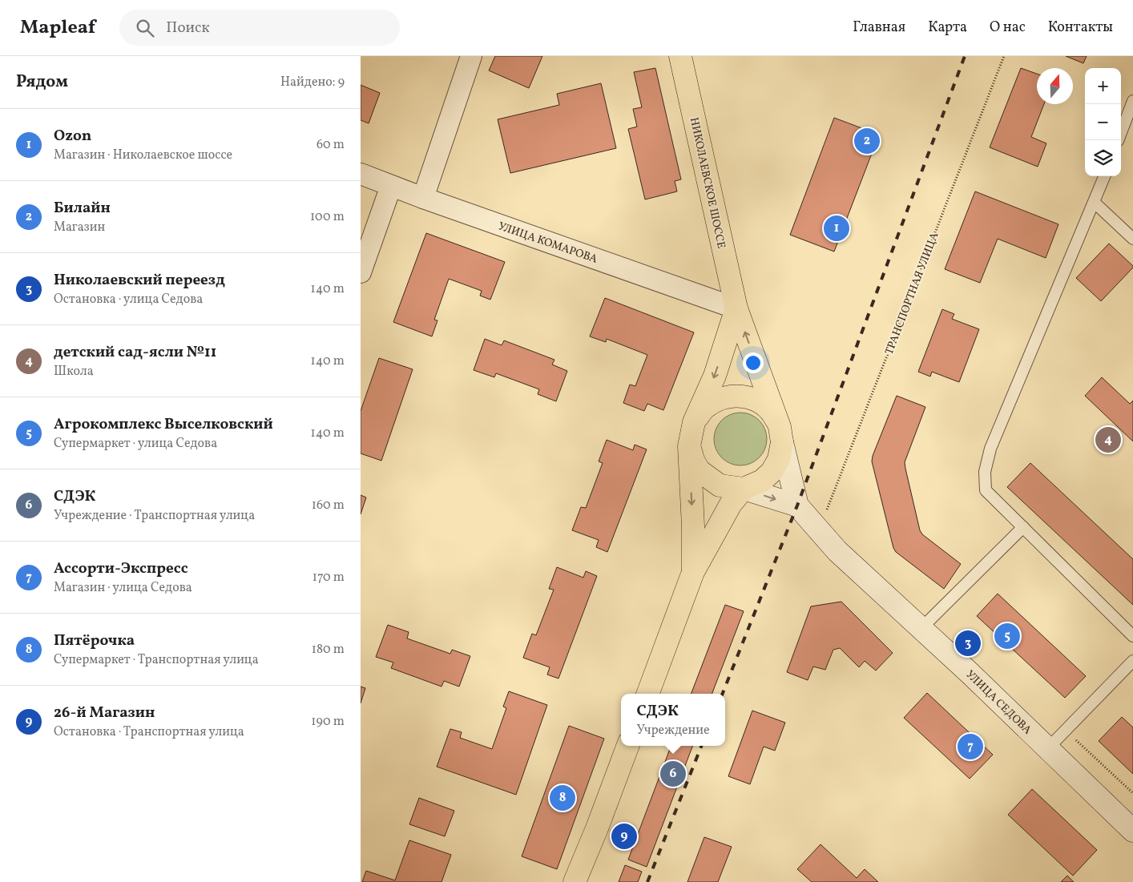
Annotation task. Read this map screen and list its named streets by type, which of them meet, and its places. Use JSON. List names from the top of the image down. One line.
{"streets":{"main road":["НИКОЛАЕВСКОЕ ШОССЕ","УЛИЦА СЕДОВА"],"street":["УЛИЦА КОМАРОВА"],"path":["ТРАНСПОРТНАЯ УЛИЦА"]},"crossings":[["НИКОЛАЕВСКОЕ ШОССЕ","УЛИЦА КОМАРОВА"],["НИКОЛАЕВСКОЕ ШОССЕ","УЛИЦА СЕДОВА"],["ТРАНСПОРТНАЯ УЛИЦА","УЛИЦА СЕДОВА"]],"north":"top","page":{"header":"Mapleaf","search":"Поиск","nav":["Главная","Карта","О нас","Контакты"],"heading":["Рядом","Найдено: 9"],"map_buttons":["+","−"],"list":[{"mark":"1","name":"Ozon","note":"Магазин · Николаевское шоссе","value":"60 m"},{"mark":"2","name":"Билайн","note":"Магазин","value":"100 m"},{"mark":"3","name":"Николаевский переезд","note":"Остановка · улица Седова","value":"140 m"},{"mark":"4","name":"детский сад-ясли №11","note":"Школа","value":"140 m"},{"mark":"5","name":"Агрокомплекс Выселковский","note":"Супермаркет · улица Седова","value":"140 m"},{"mark":"6","name":"СДЭК","note":"Учреждение · Транспортная улица","value":"160 m"},{"mark":"7","name":"Ассорти-Экспресс","note":"Магазин · улица Седова","value":"170 m"},{"mark":"8","name":"Пятёрочка","note":"Супермаркет · Транспортная улица","value":"180 m"},{"mark":"9","name":"26-й Магазин","note":"Остановка · Транспортная улица","value":"190 m"}],"pins":["2","1","4","5","3","7","6","8","9"],"popup":["СДЭК","Учреждение"]}}
